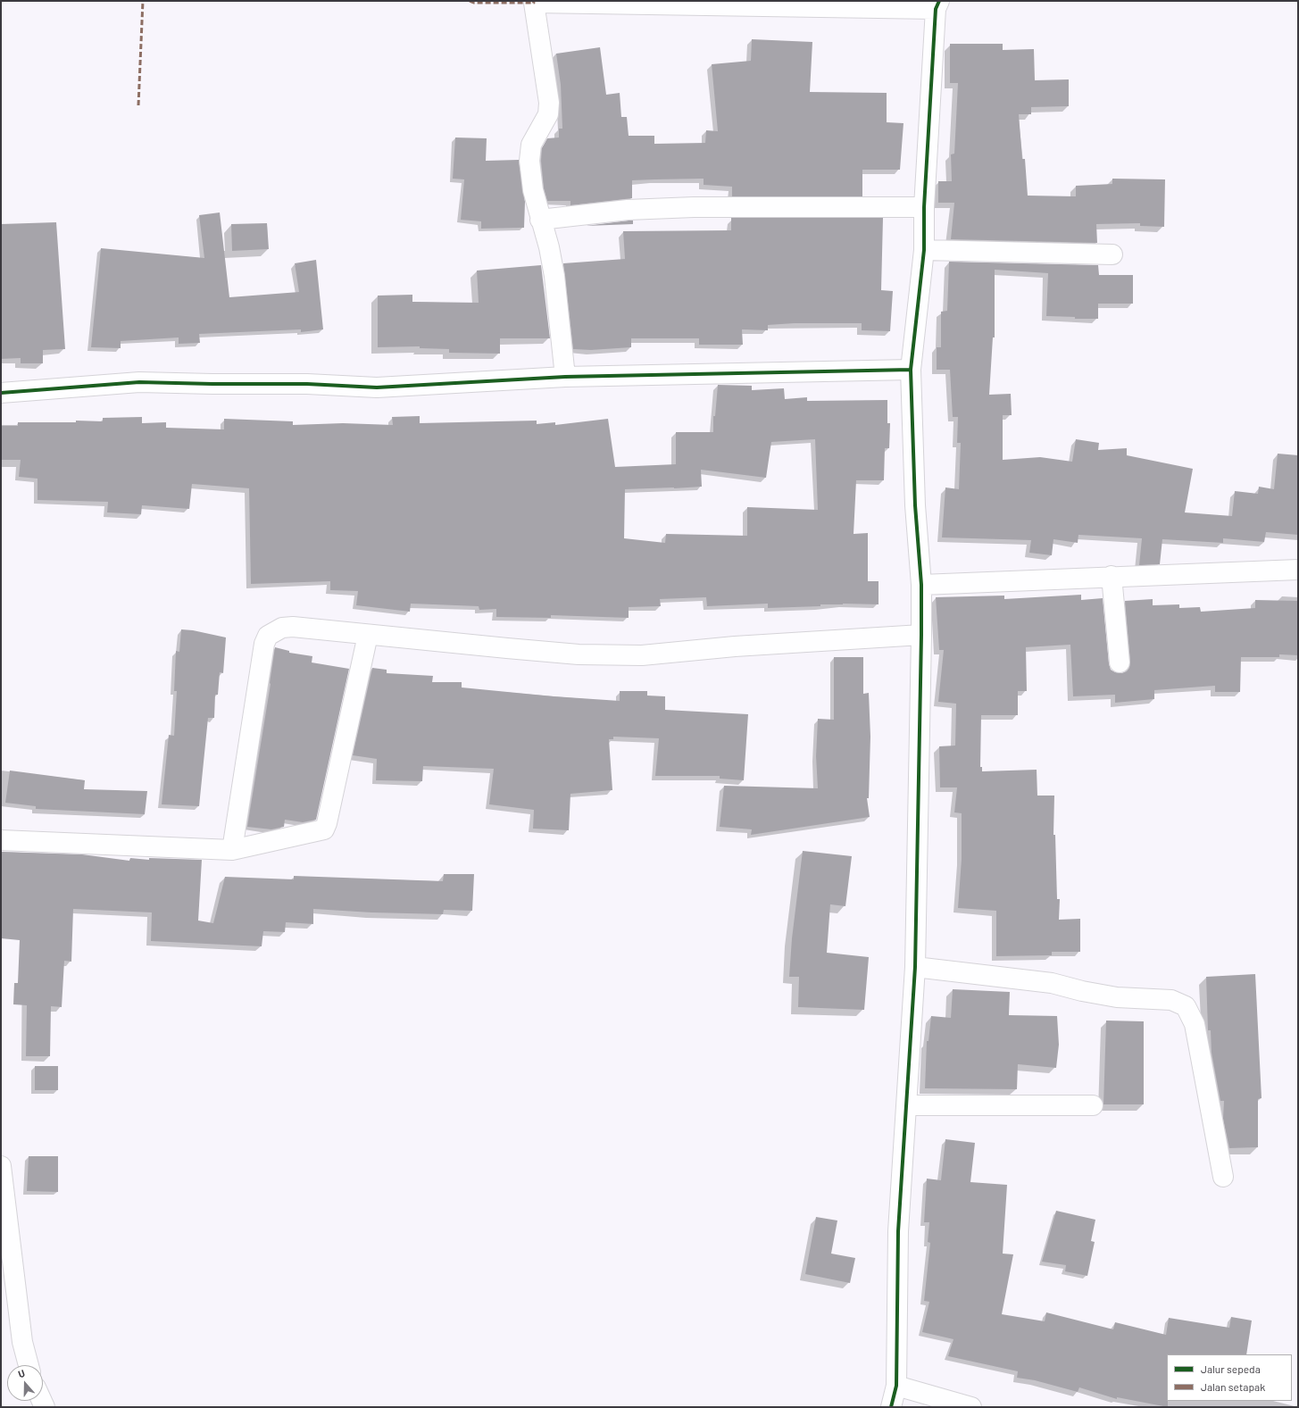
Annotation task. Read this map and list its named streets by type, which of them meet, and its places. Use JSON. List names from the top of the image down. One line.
{"legend":["Jalur sepeda","Jalan setapak"],"north":"top"}
